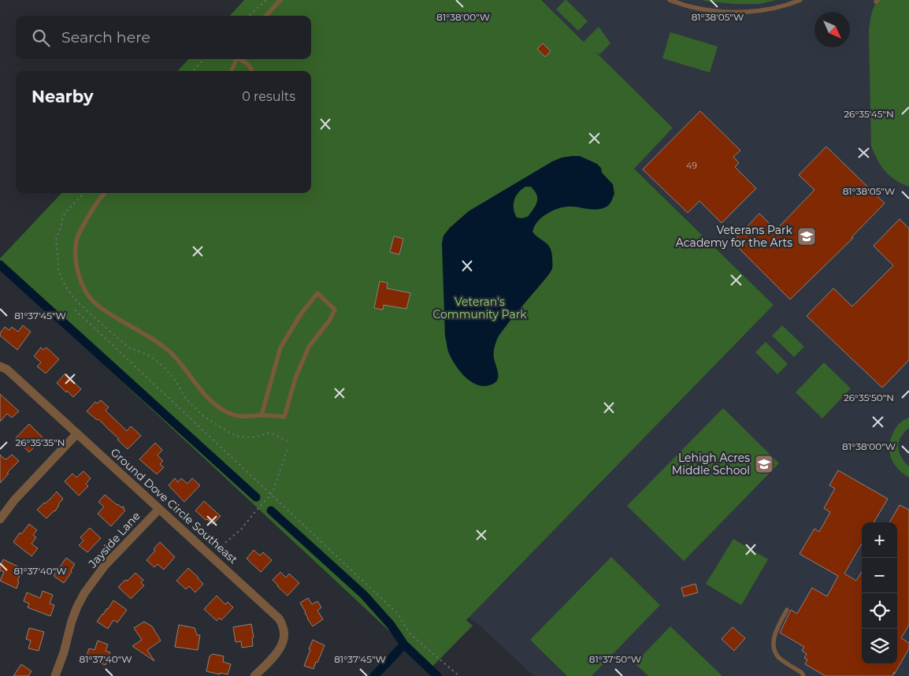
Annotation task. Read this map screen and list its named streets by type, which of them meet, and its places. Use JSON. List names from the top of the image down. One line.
{"streets":{"street":["Ground Dove Circle Southeast","Jayside Lane"]},"crossings":[["Ground Dove Circle Southeast","Jayside Lane"]],"parks":["Veteran's Community Park"],"places":{"school or university":["Veterans Park Academy for the Arts","Lehigh Acres Middle School"]},"house_numbers":["49"],"north":"bottom right","page":{"search":"Search here","heading":["Nearby","0 results"],"map_buttons":["+","−"]},"coordinates":["81°38'00\"W","81°38'05\"W","26°35'45\"N","81°37'45\"W","26°35'50\"N","26°35'35\"N","81°37'40\"W","81°37'50\"W"]}
